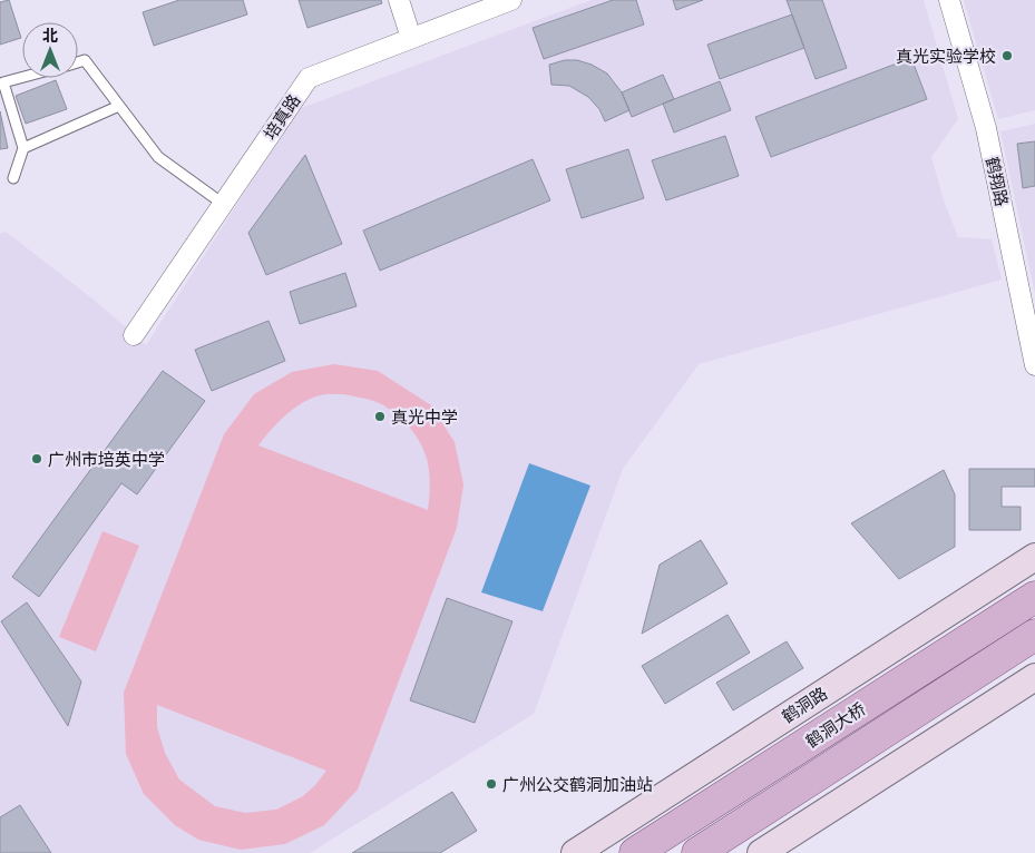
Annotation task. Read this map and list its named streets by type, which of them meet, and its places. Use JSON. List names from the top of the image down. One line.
{"streets":{"main road":["鹤洞大桥"],"street":["培真路","鹤翔路","鹤洞路"]},"places":["真光实验学校","真光中学","广州市培英中学","广州公交鹤洞加油站"],"north":"top"}
